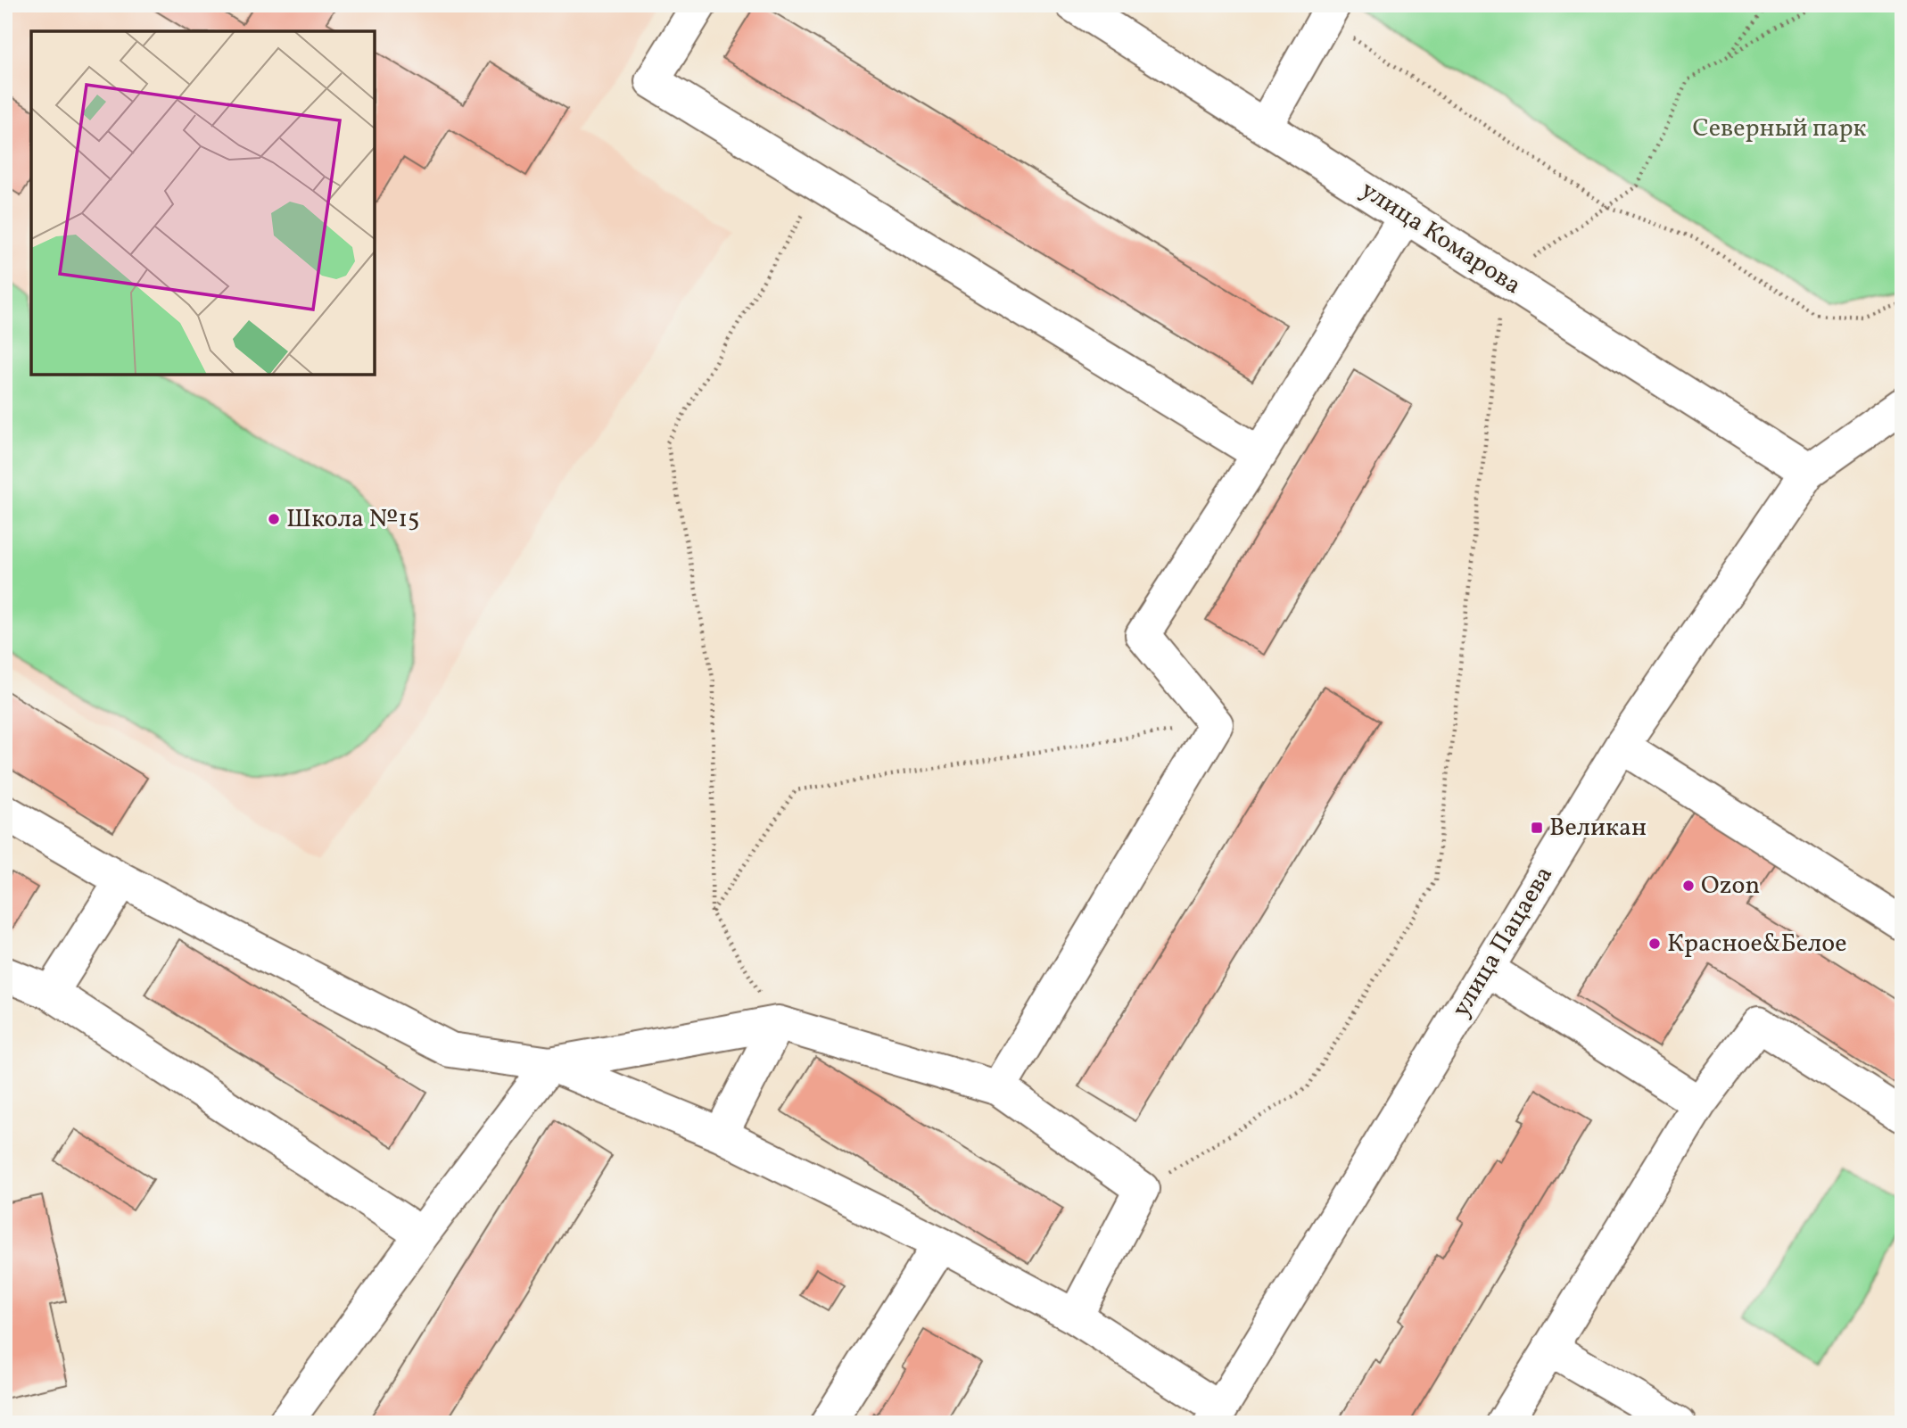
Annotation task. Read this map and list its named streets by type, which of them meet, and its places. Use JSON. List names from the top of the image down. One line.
{"streets":{"street":["улица Комарова","улица Пацаева"]},"crossings":[["улица Комарова","улица Пацаева"]],"parks":["Северный парк"],"places":{"other":["Школа №15","Ozon","Красное&Белое"],"transit":["Великан"]}}
